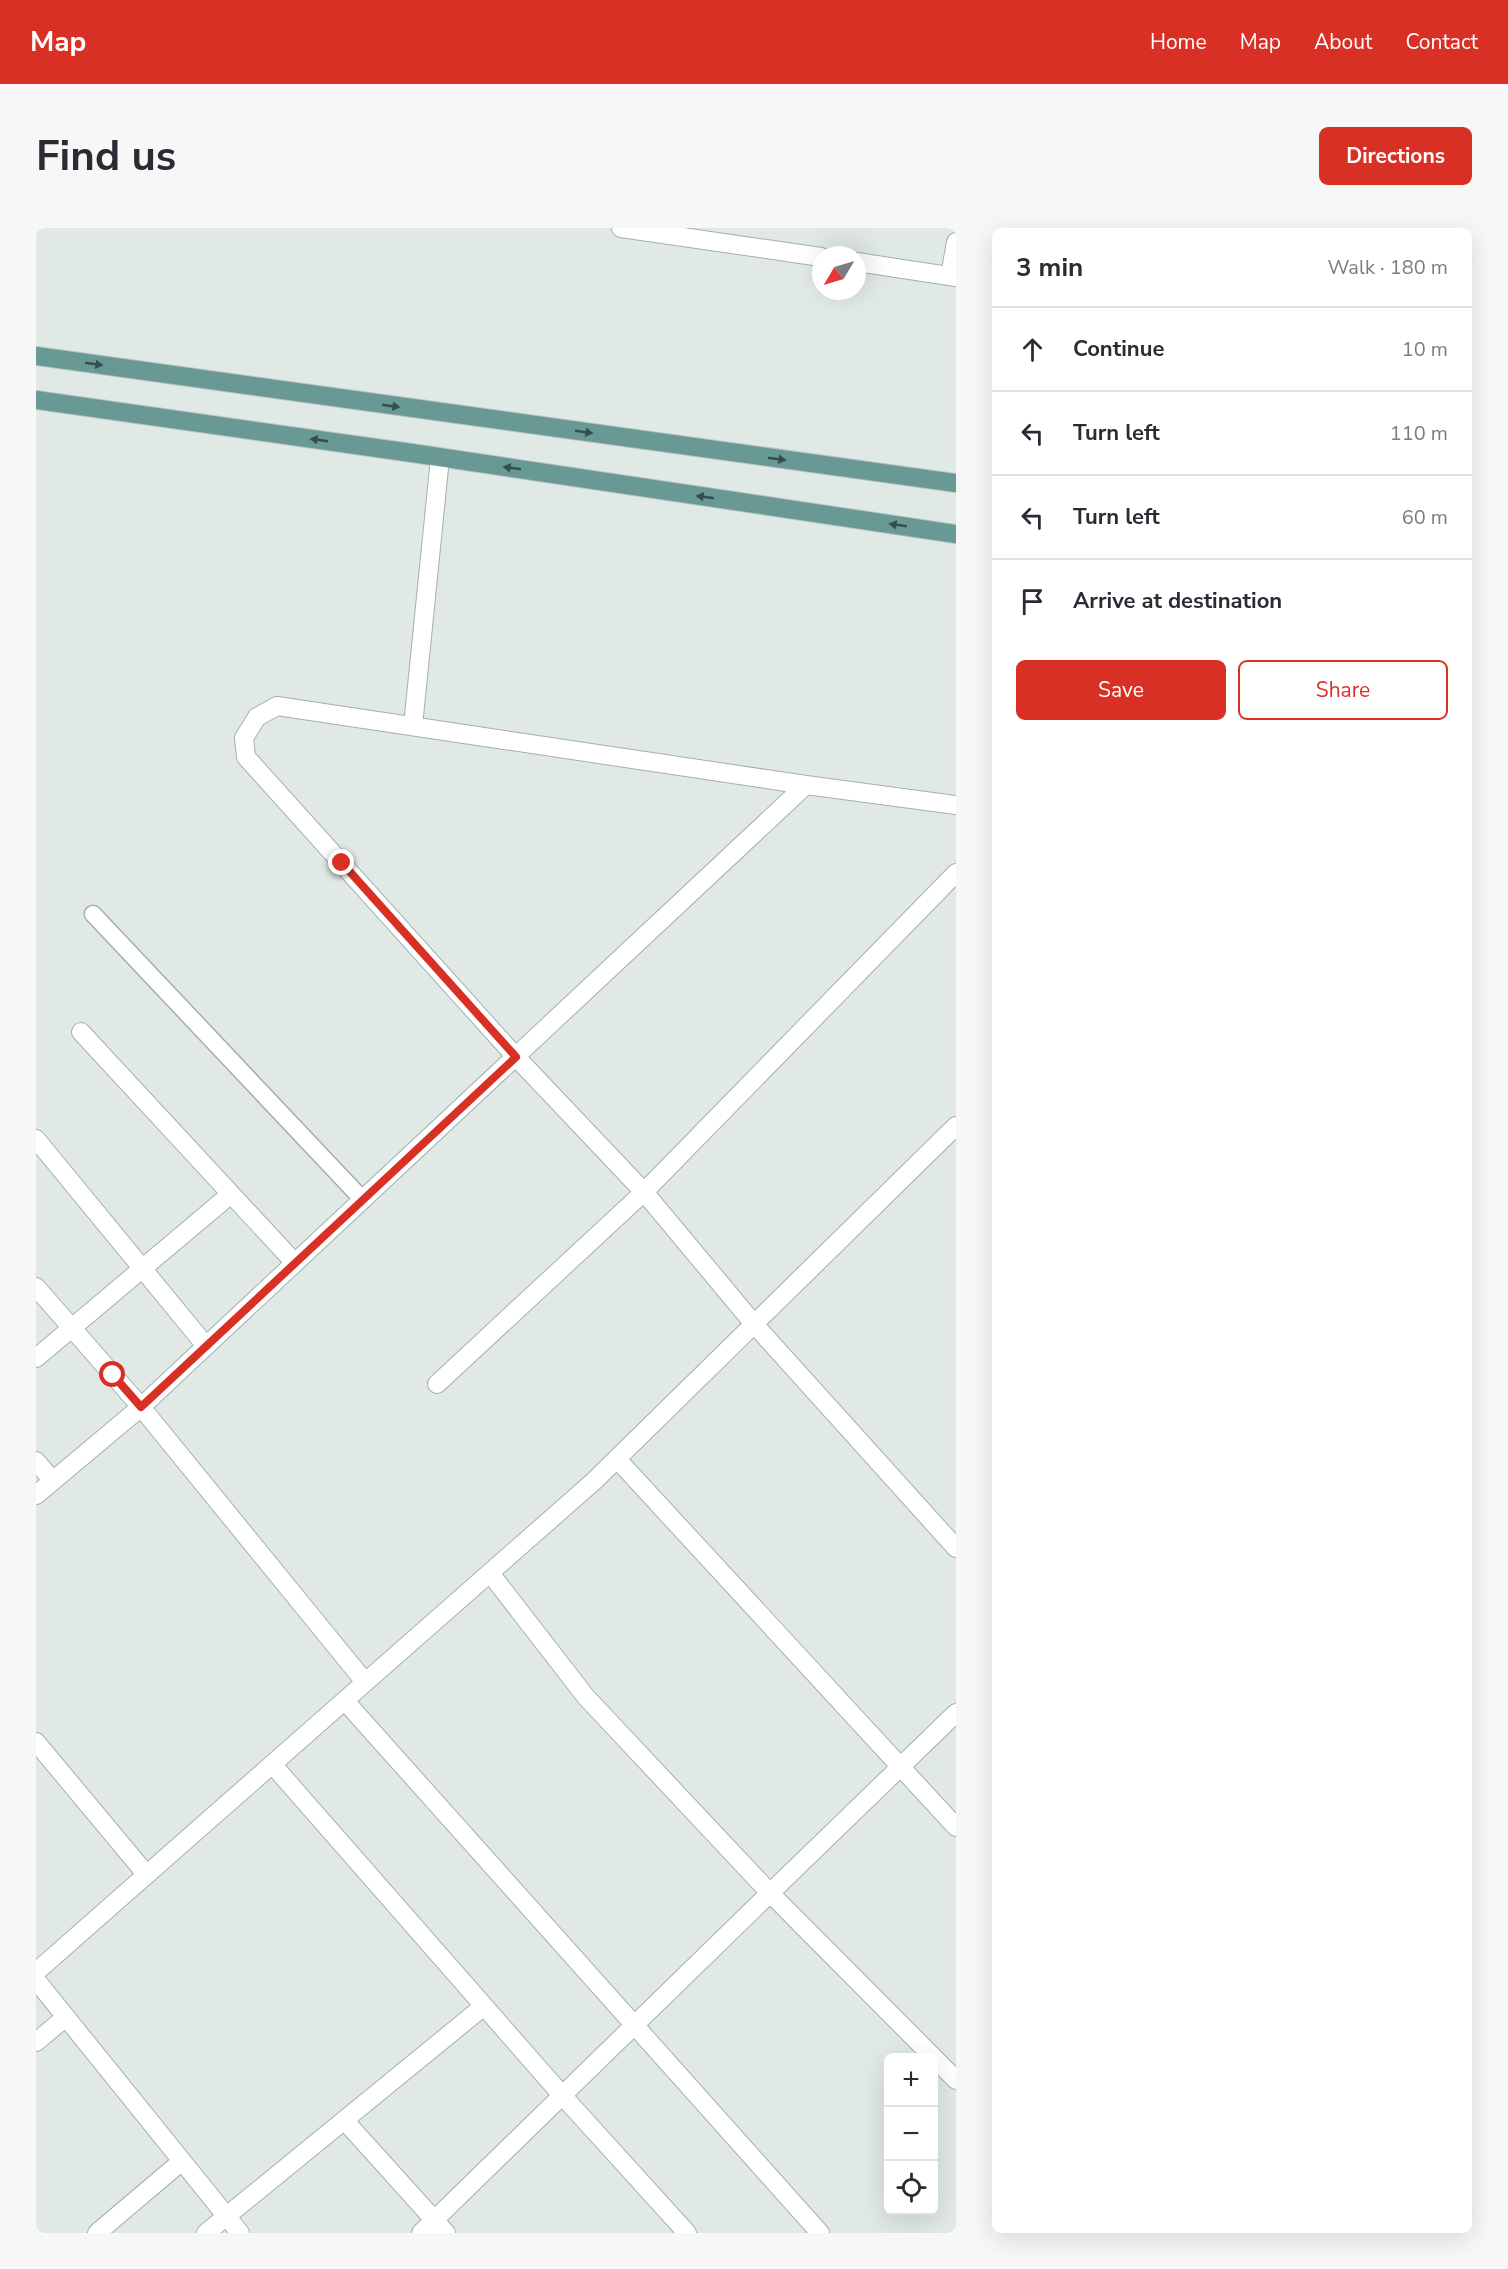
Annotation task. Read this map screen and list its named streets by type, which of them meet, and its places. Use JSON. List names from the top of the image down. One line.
{"north":"bottom left","page":{"header":"Map","nav":["Home","Map","About","Contact"],"buttons":["Directions",["Save","Share"]],"title":"Find us","heading":["3 min","Walk · 180 m"],"list":[["Continue","10 m"],["Turn left","110 m"],["Turn left","60 m"],"Arrive at destination"],"map_buttons":["+","−"]}}
